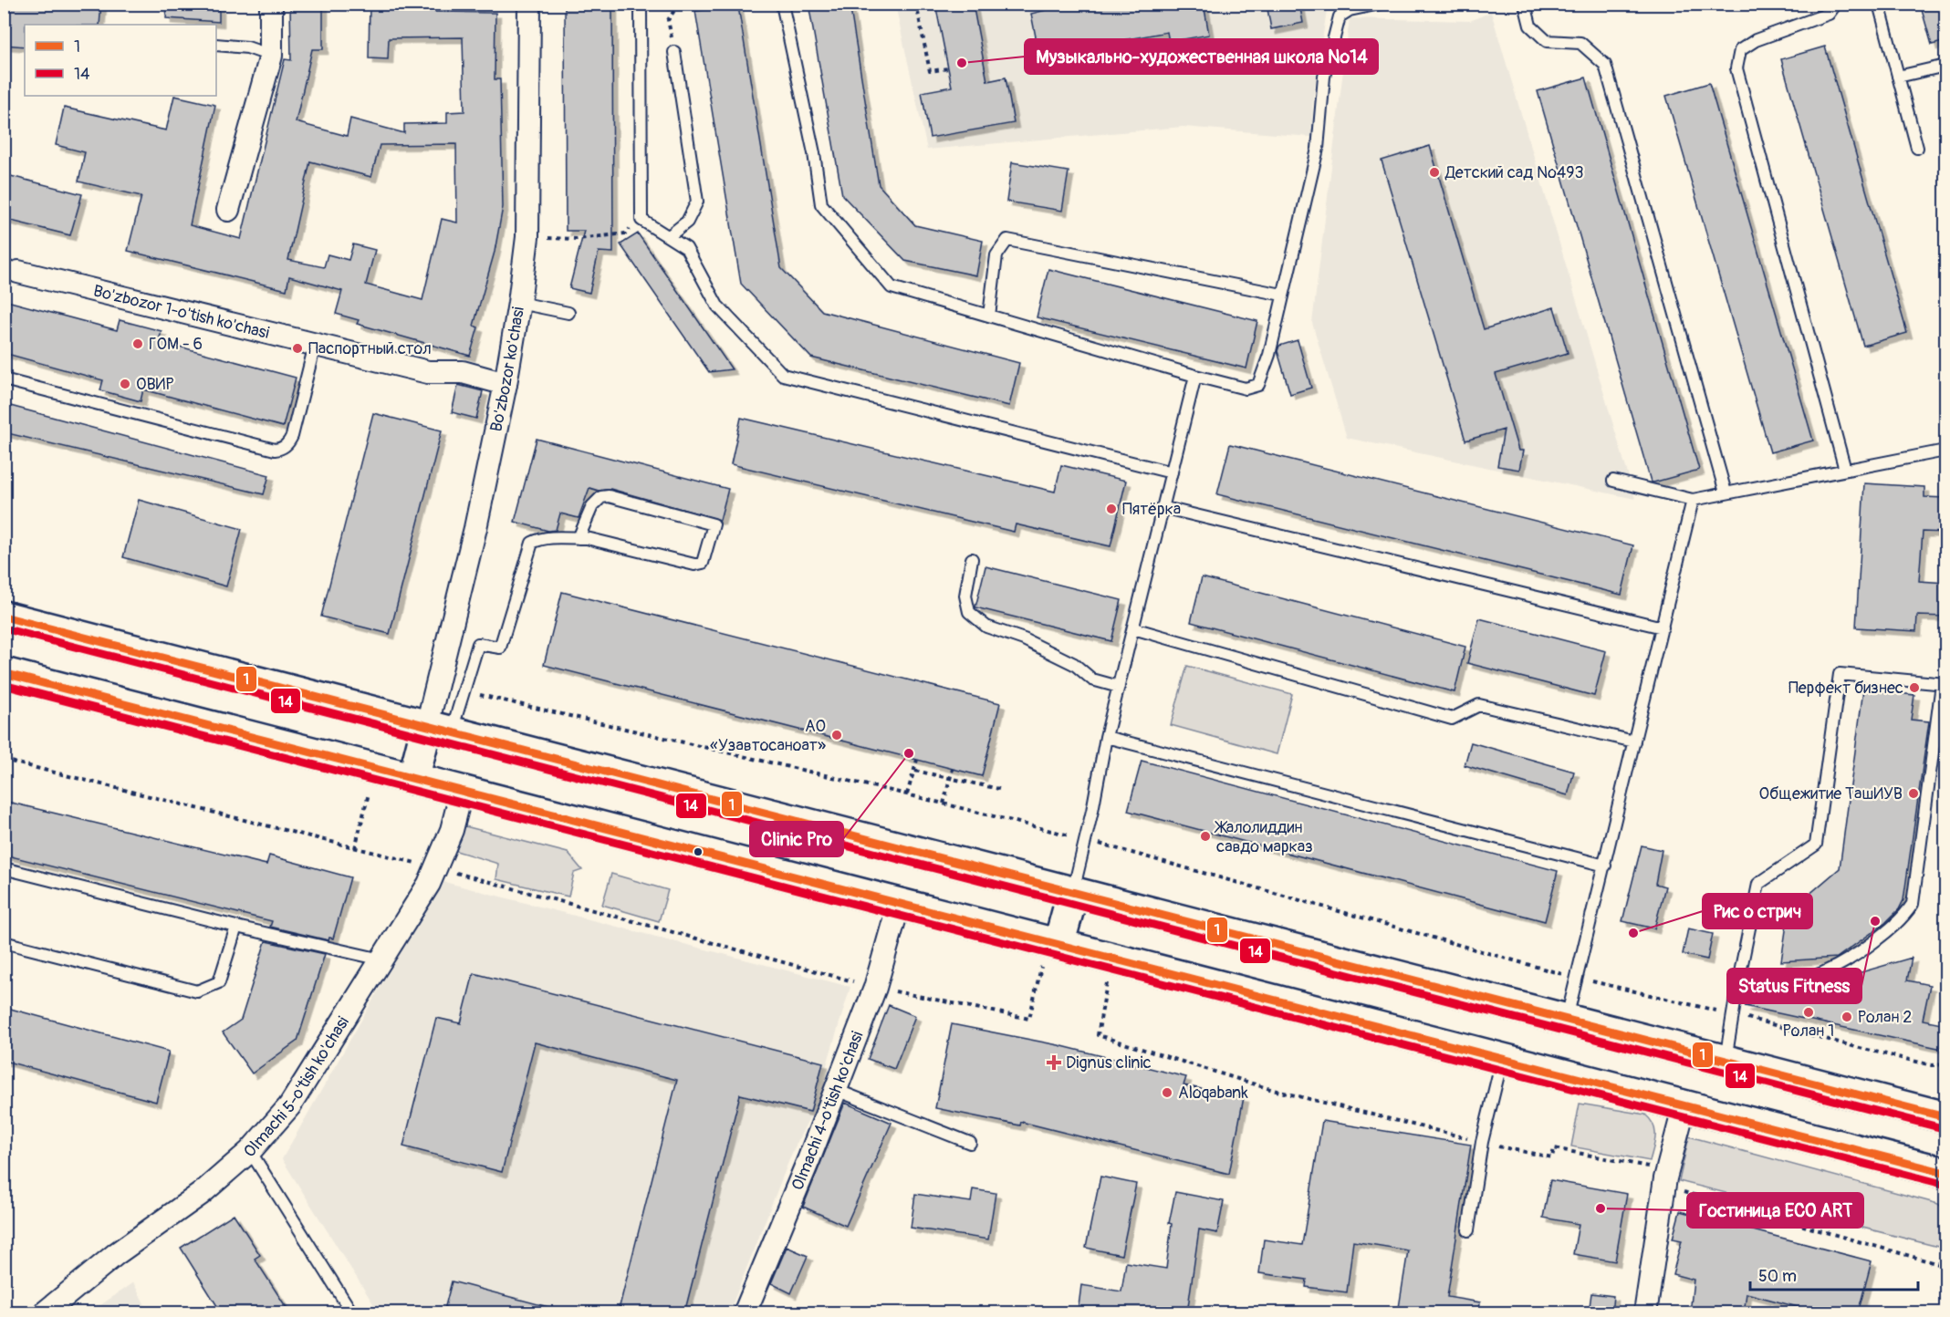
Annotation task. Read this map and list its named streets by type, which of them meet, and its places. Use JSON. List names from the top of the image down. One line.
{"streets":{"street":["Bo'zbozor 1-o'tish ko'chasi","Bo'zbozor ko'chasi","Olmachi 5-o'tish ko'chasi","Olmachi 4-o'tish ko'chasi"]},"crossings":[["Bo'zbozor 1-o'tish ko'chasi","Bo'zbozor ko'chasi"]],"places":{"other":["Музыкально-художественная школа №14","Детский сад №493","ГОМ - 6","Паспортный стол","ОВИР","Пятёрка","Перфект бизнес","АО «Узавтосаноат»","Clinic Pro","Общежитие ТашИУВ","Жалолиддин савдо марказ","Status Fitness","Рис о стрич","Ролан 1","Ролан 2","Aloqabank","Гостиница ECO ART"],"health":["Dignus clinic"]},"lines":["transit line 1","transit line 14"],"legend":["1","14"],"scale_bar":"50 m"}
